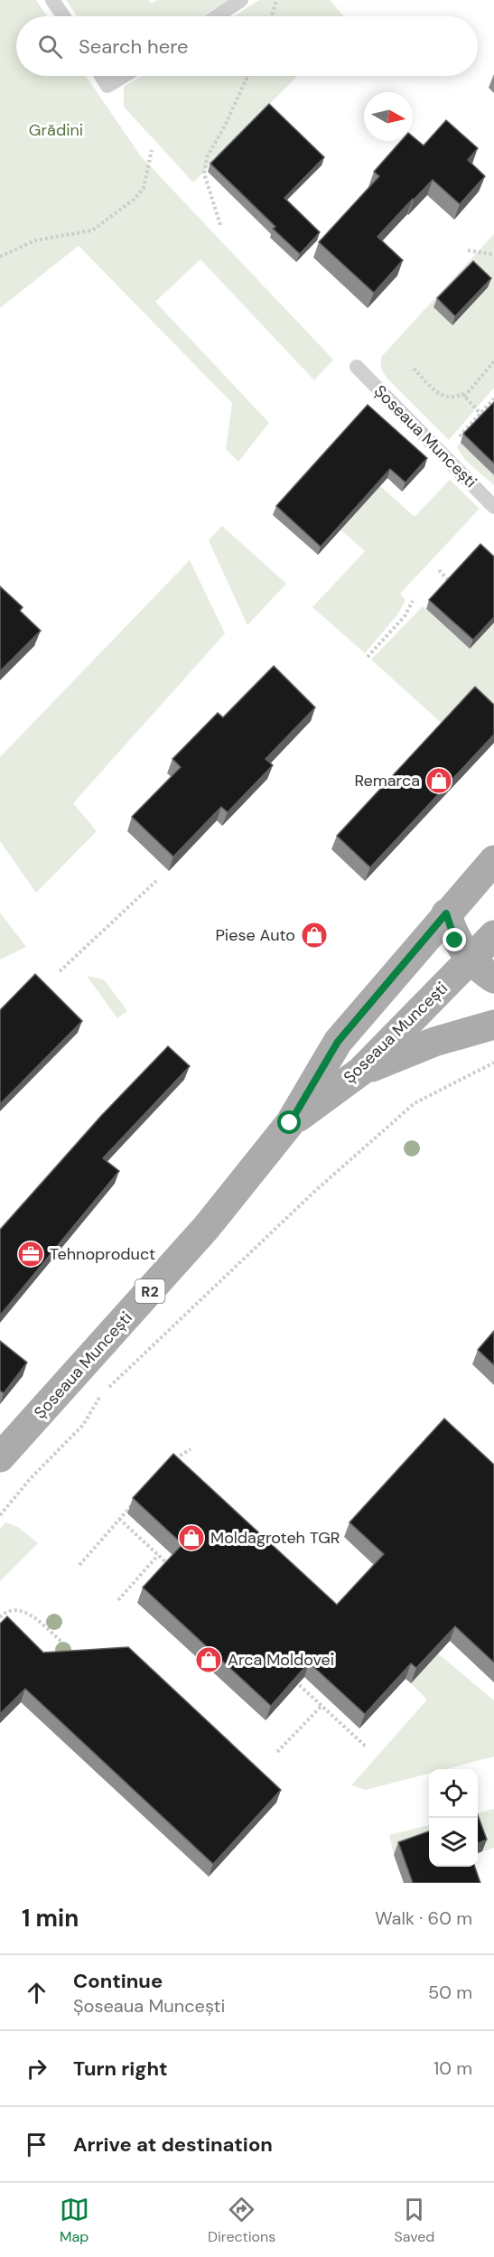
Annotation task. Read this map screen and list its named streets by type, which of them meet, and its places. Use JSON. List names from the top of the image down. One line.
{"streets":{"main road":["Șoseaua Muncești","R2"]},"parks":["Grădini"],"places":{"shop":["Remarca","Piese Auto","Moldagroteh TGR","Arca Moldovei"],"office":["Tehnoproduct"]},"north":"right","page":{"search":"Search here","heading":["1 min","Walk · 60 m"],"list":[["Continue","Șoseaua Muncești","50 m"],["Turn right","10 m"],"Arrive at destination"],"nav":["Map","Directions","Saved"]}}
